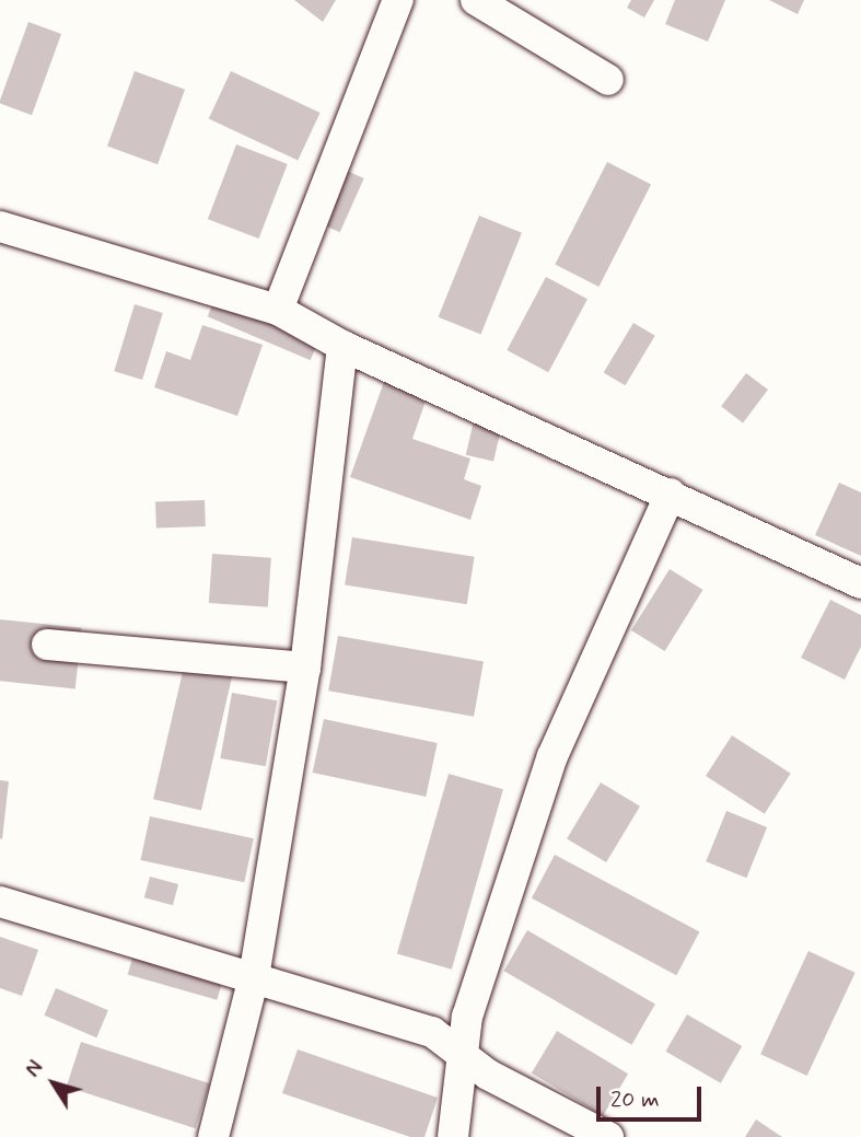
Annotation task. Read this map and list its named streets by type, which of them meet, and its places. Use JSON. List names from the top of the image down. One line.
{"scale_bar":"20 m","north":"top left"}
